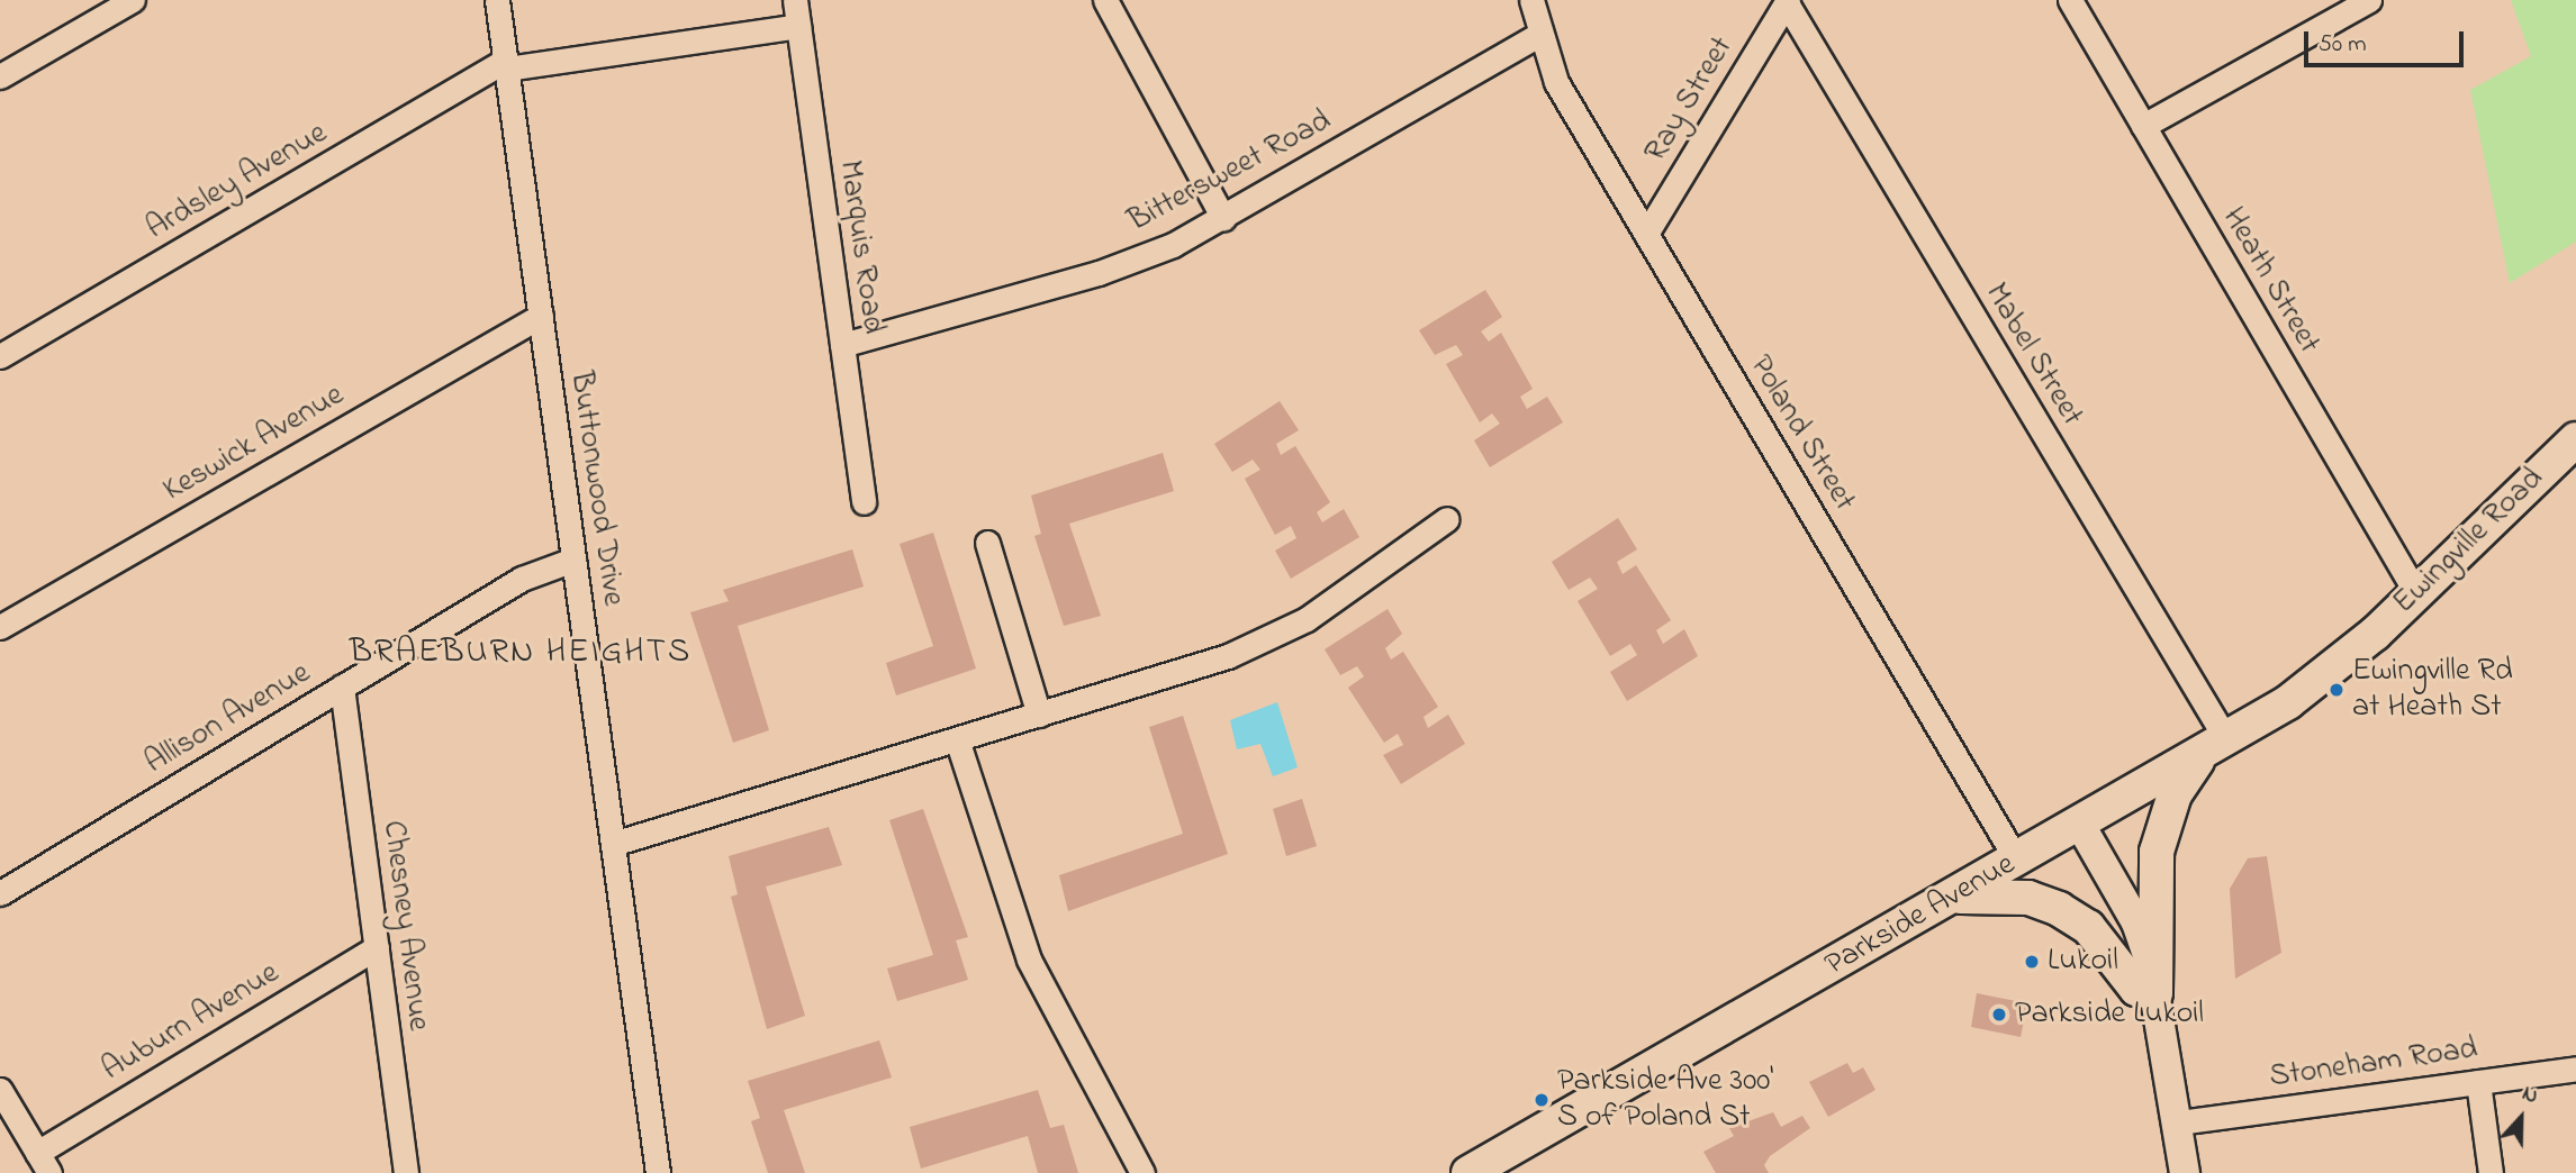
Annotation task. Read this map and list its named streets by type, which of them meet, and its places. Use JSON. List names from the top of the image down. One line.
{"streets":{"main road":["Ewingville Road","Parkside Avenue"],"street":["Ray Street","Bittersweet Road","Ardsley Avenue","Marquis Road","Heath Street","Mabel Street","Poland Street","Keswick Avenue","Buttonwood Drive","Allison Avenue","Chesney Avenue","Auburn Avenue","Stoneham Road"]},"crossings":[["Ray Street","Mabel Street"],["Ray Street","Poland Street"],["Bittersweet Road","Marquis Road"],["Bittersweet Road","Poland Street"],["Ardsley Avenue","Buttonwood Drive"],["Heath Street","Ewingville Road"],["Mabel Street","Parkside Avenue"],["Poland Street","Parkside Avenue"],["Keswick Avenue","Buttonwood Drive"],["Buttonwood Drive","Allison Avenue"],["Ewingville Road","Parkside Avenue"],["Allison Avenue","Chesney Avenue"],["Chesney Avenue","Auburn Avenue"]],"districts":["BRAEBURN HEIGHTS"],"places":["Ewingville Rd at Heath St","Lukoil","Parkside Lukoil","Parkside Ave 300' S of Poland St"],"scale_bar":"50 m","north":"top"}
